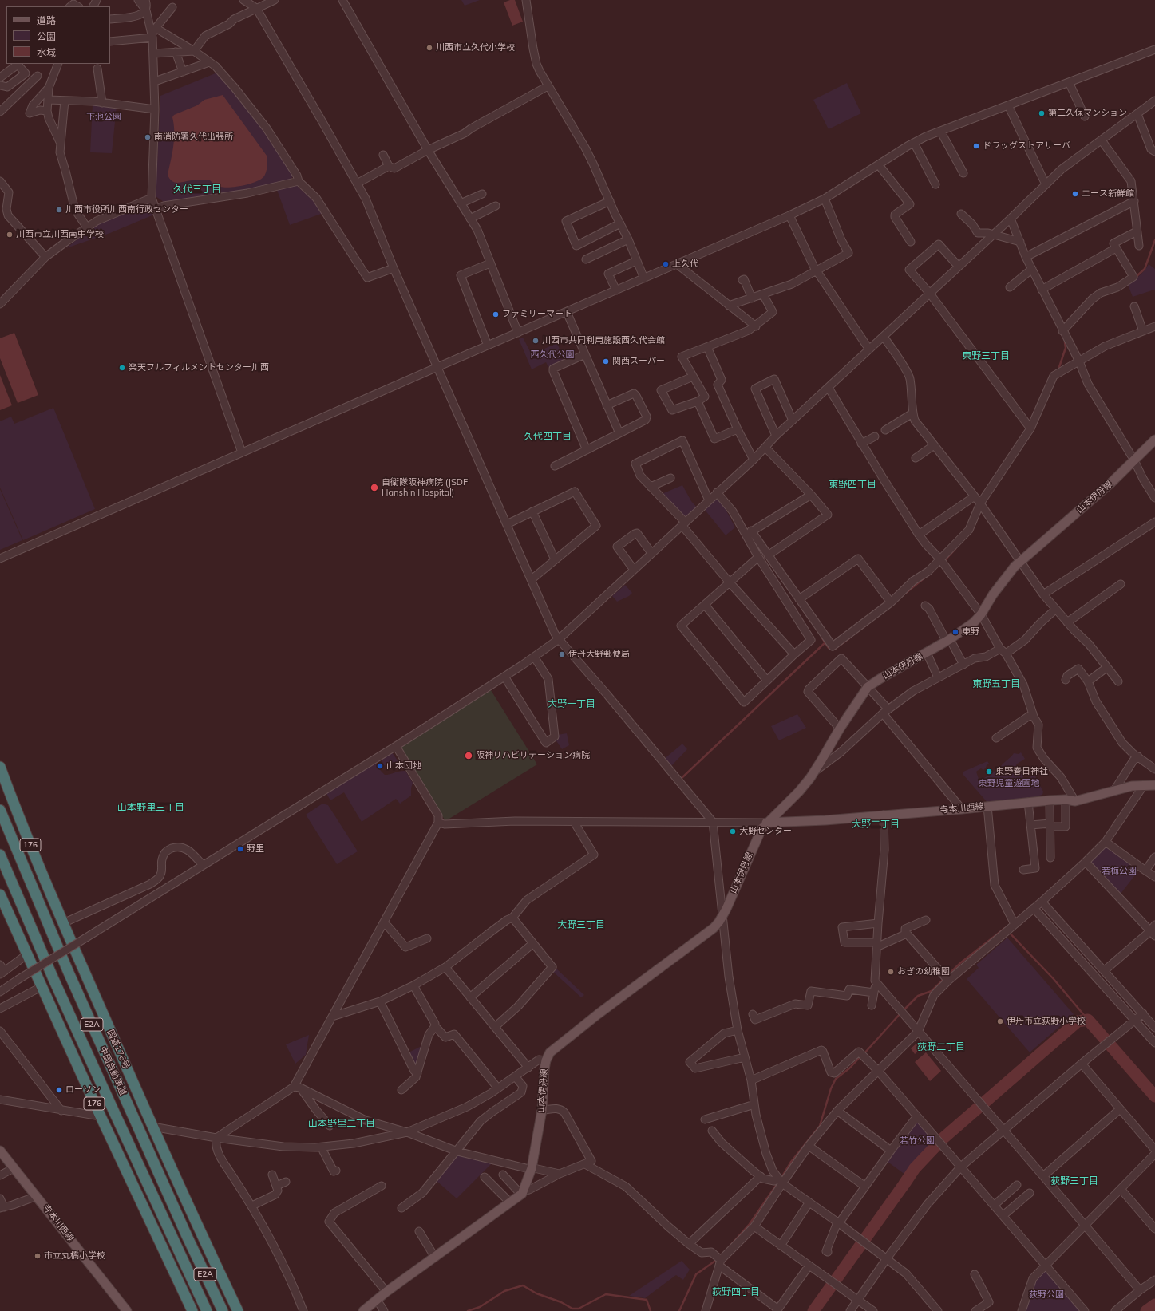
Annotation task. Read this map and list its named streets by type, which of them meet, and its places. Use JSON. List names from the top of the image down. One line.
{"streets":{"highway":["176","E2A","国道176号","中国自動車道"],"main road":["山本伊丹線","寺本川西線"]},"crossings":[["山本伊丹線","寺本川西線"]],"districts":["久代三丁目","東野三丁目","久代四丁目","東野四丁目","東野五丁目","大野一丁目","山本野里三丁目","大野二丁目","大野三丁目","荻野二丁目","山本野里二丁目","荻野三丁目","荻野四丁目"],"parks":["下池公園","西久代公園","東野児童遊園地","若梅公園","若竹公園","荻野公園"],"places":["川西市立久代小学校","第二久保マンション","南消防署久代出張所","ドラッグストアサーバ","エース新鮮館","川西市役所川西南行政センター","川西市立川西南中学校","上久代","ファミリーマート","川西市共同利用施設西久代会館","関西スーパー","楽天フルフィルメントセンター川西","自衛隊阪神病院 (JSDF Hanshin Hospital)","東野","伊丹大野郵便局","阪神リハビリテーション病院","山本団地","東野春日神社","大野センター","野里","おぎの幼稚園","伊丹市立荻野小学校","ローソン","市立丸橋小学校"],"legend":["道路","公園","水域"]}
